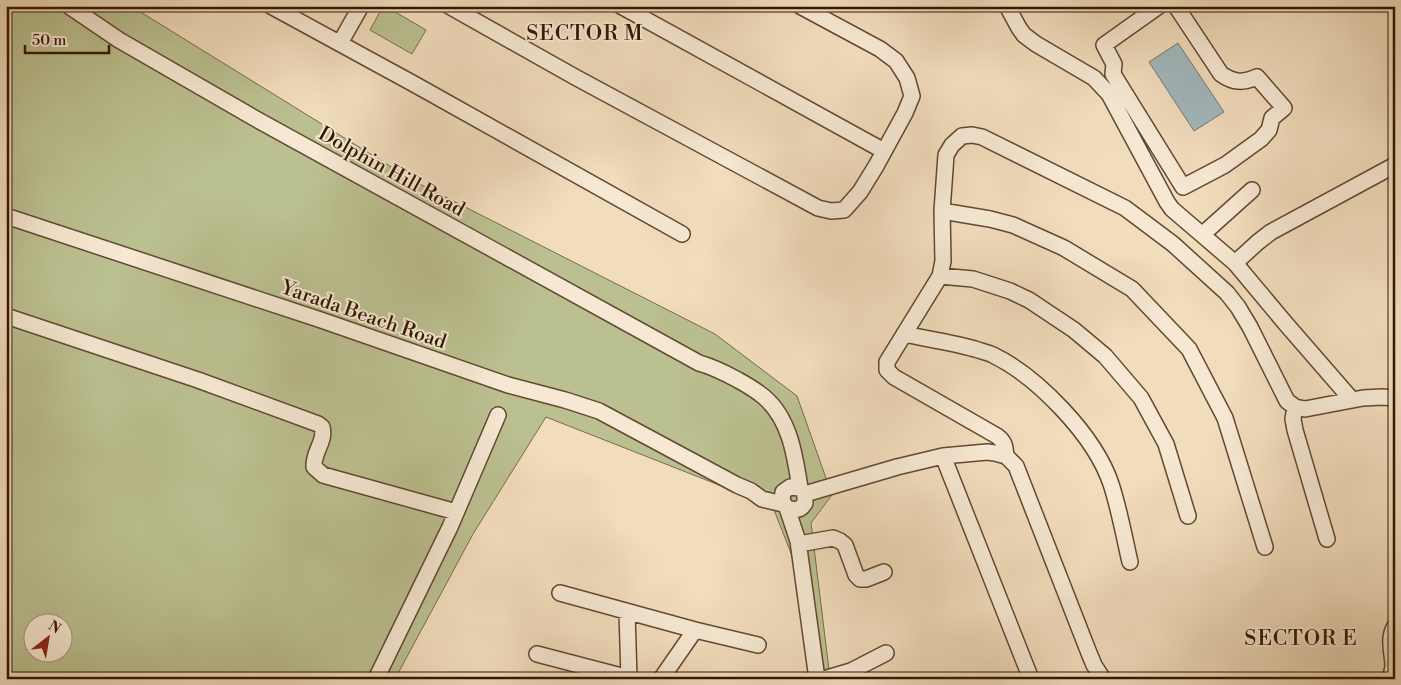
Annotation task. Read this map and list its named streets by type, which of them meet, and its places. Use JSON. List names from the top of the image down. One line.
{"streets":{"street":["Dolphin Hill Road","Yarada Beach Road"]},"crossings":[["Dolphin Hill Road","Yarada Beach Road"]],"districts":["SECTOR M","SECTOR E"],"scale_bar":"50 m","north":"top right"}
